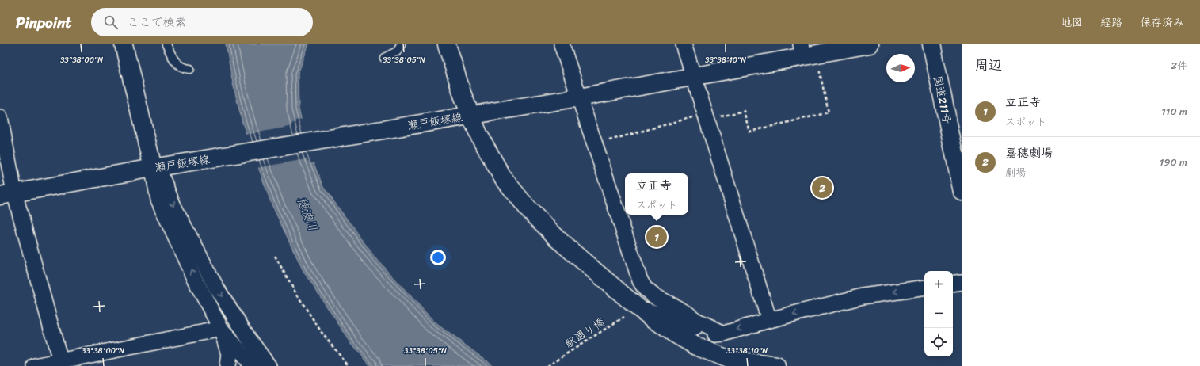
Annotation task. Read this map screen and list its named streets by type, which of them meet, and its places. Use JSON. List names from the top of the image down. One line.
{"streets":{"main road":["国道211号","瀬戸飯塚線"],"path":["駅通り橋"]},"water":["穂波川"],"north":"right","page":{"header":"Pinpoint","search":"ここで検索","nav":["地図","経路","保存済み"],"heading":["周辺","2件"],"list":[{"mark":"1","name":"立正寺","note":"スポット","value":"110 m"},{"mark":"2","name":"嘉穂劇場","note":"劇場","value":"190 m"}],"popup":["立正寺","スポット"],"pins":["2","1"],"map_buttons":["+","−"]},"coordinates":["33°38'00\"N","33°38'05\"N","33°38'10\"N"]}
